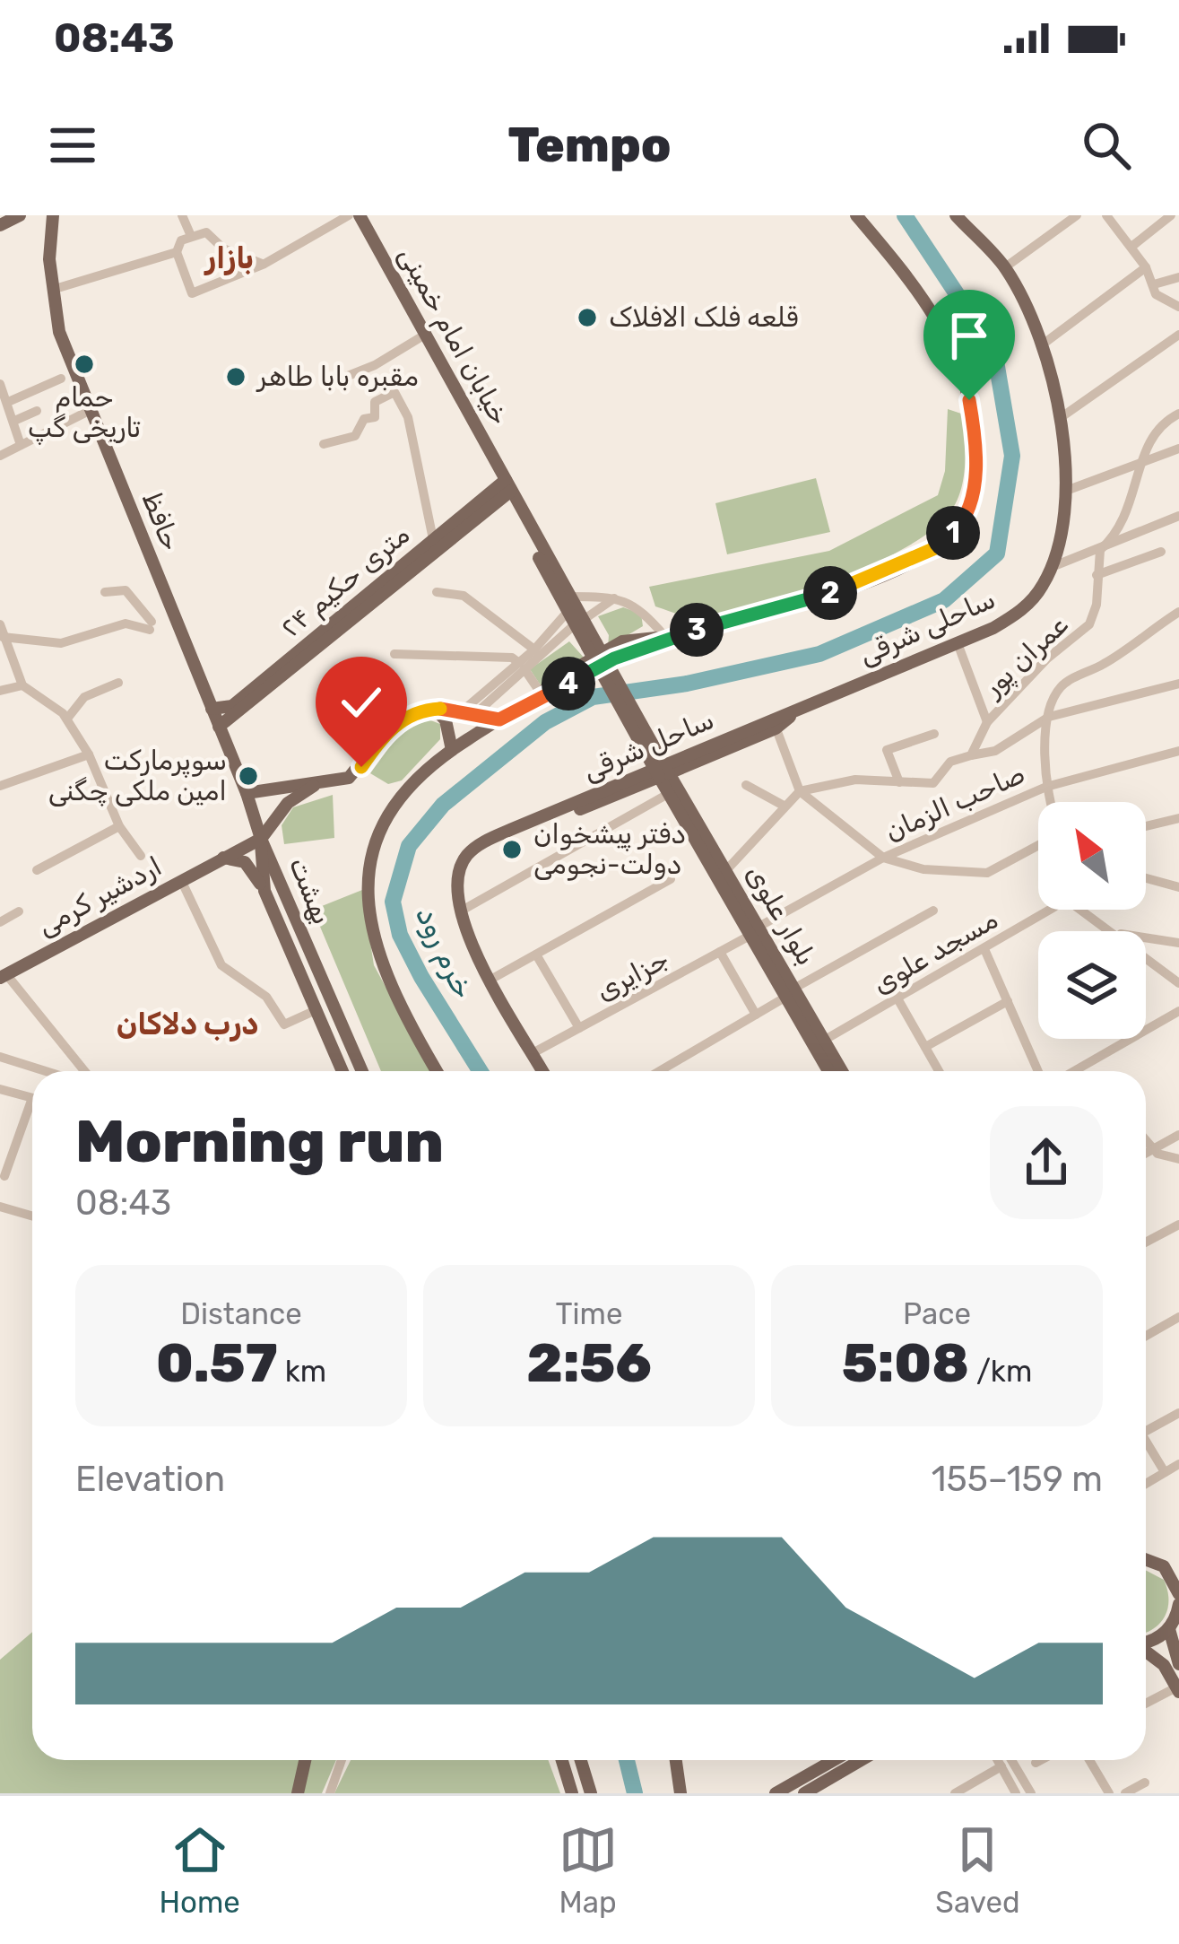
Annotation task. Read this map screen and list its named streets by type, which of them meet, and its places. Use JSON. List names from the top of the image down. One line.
{"streets":{"main road":["خیابان امام خمینی","حافظ","۲۴ متری حکیم","ساحلی شرقی","ساحل شرقی","بهشت","اردشیر کرمی","بلوار علوی"],"street":["عمران پور","صاحب الزمان","مسجد علوی","جزایری"]},"crossings":[["خیابان امام خمینی","۲۴ متری حکیم"],["خیابان امام خمینی","بلوار علوی"],["حافظ","۲۴ متری حکیم"],["حافظ","بهشت"],["حافظ","اردشیر کرمی"],["ساحلی شرقی","ساحل شرقی"],["صاحب الزمان","بلوار علوی"],["صاحب الزمان","جزایری"],["بهشت","اردشیر کرمی"],["بلوار علوی","مسجد علوی"],["بلوار علوی","جزایری"]],"districts":["بازار","درب دلاکان"],"water":["خرم رود"],"places":["قلعه فلک الافلاک","حمام تاریخی گپ","مقبره بابا طاهر","سوپرمارکت امین ملکی چگنی","دفتر پیشخوان دولت-نجومی"],"north":"top left","page":{"status":"08:43","header":"Tempo","pins":["1","2","3","4"],"heading":["Morning run","08:43"],"stats":[["Distance","0.57 km"],["Time","2:56"],["Pace","5:08 /km"]],"chart":["Elevation","155–159 m"],"tabs":["Home","Map","Saved"]}}
